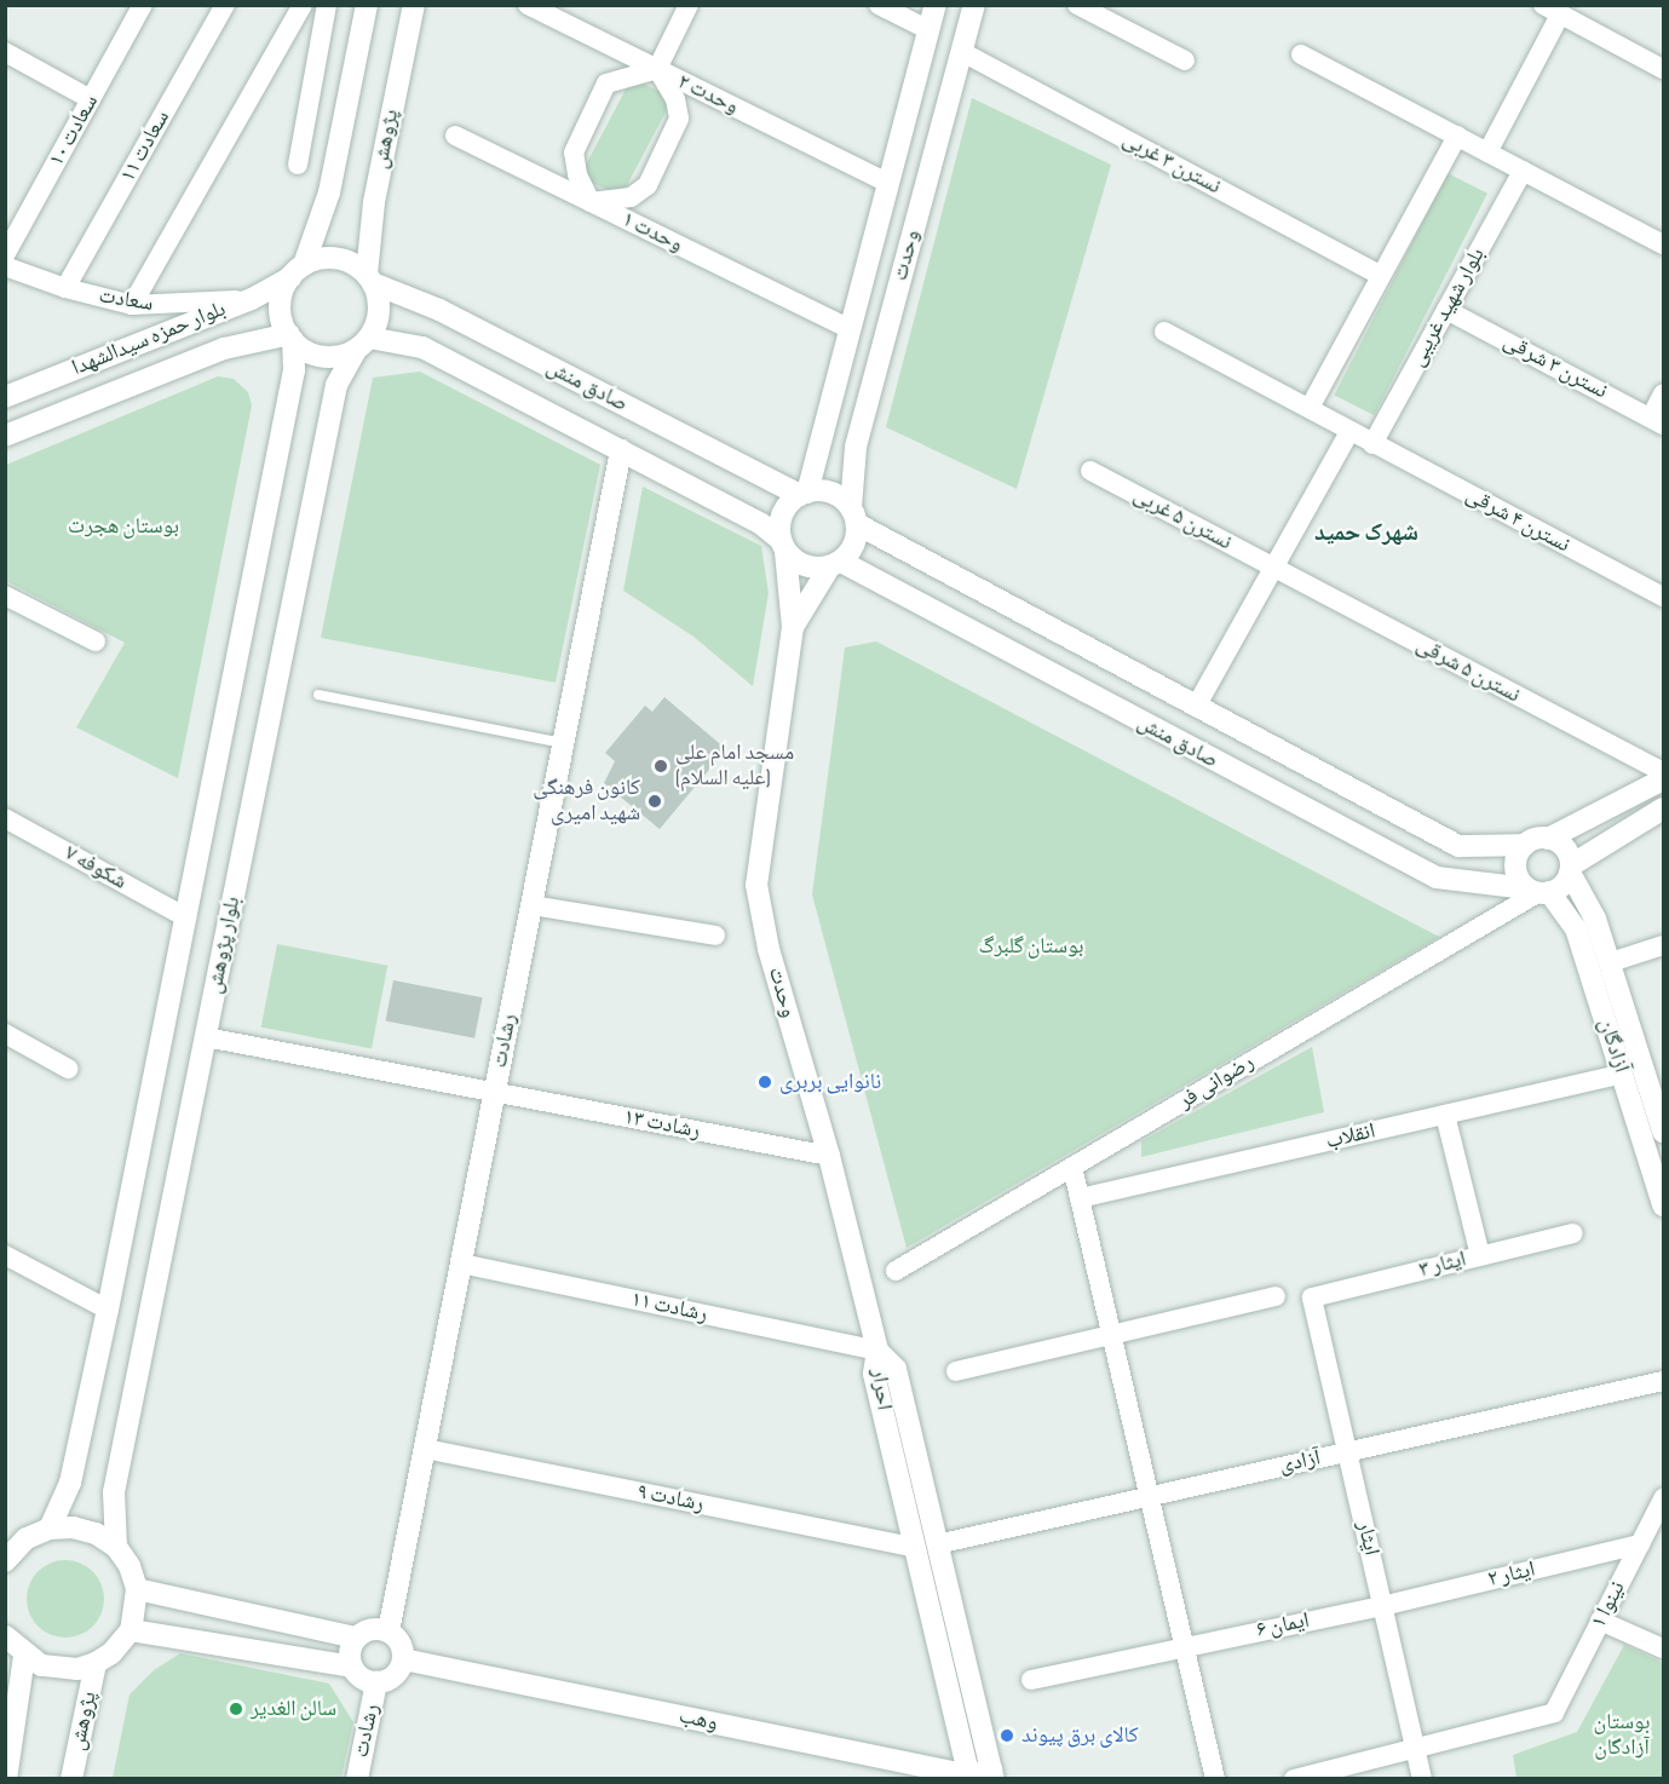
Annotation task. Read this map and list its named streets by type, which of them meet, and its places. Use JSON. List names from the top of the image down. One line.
{"streets":{"street":["وحدت ۲","سعادت ۱۰","پژوهش","سعادت ۱۱","نسترن ۳ غربی","وحدت ۱","وحدت","سعادت","بلوار شهید غریبی","بلوار حمزه سیدالشهدا","نسترن ۳ شرقی","صادق منش","نسترن ۵ غربی","نسترن ۴ شرقی","نسترن ۵ شرقی","شکوفه ۷","بلوار پژوهش","رشادت","آزادگان","رضوانی فر","رشادت ۱۳","انقلاب","ایثار ۳","رشادت ۱۱","احرار","آزادی","رشادت ۹","ایثار","ایثار ۲","نینوا ۱","ایمان ۶","وهب"]},"crossings":[["وحدت ۲","وحدت ۱"],["وحدت ۲","وحدت"],["پژوهش","بلوار حمزه سیدالشهدا"],["پژوهش","صادق منش"],["پژوهش","بلوار پژوهش"],["سعادت ۱۱","سعادت"],["نسترن ۳ غربی","وحدت"],["وحدت ۱","وحدت"],["وحدت","صادق منش"],["وحدت","رشادت ۱۳"],["وحدت","رشادت ۱۱"],["وحدت","احرار"],["سعادت","بلوار حمزه سیدالشهدا"],["بلوار شهید غریبی","نسترن ۳ شرقی"],["بلوار شهید غریبی","نسترن ۴ شرقی"],["بلوار حمزه سیدالشهدا","صادق منش"],["بلوار حمزه سیدالشهدا","بلوار پژوهش"],["صادق منش","بلوار پژوهش"],["صادق منش","رشادت"],["صادق منش","آزادگان"],["صادق منش","رضوانی فر"],["نسترن ۵ غربی","نسترن ۵ شرقی"],["شکوفه ۷","بلوار پژوهش"],["بلوار پژوهش","رشادت ۱۳"],["رشادت","رشادت ۱۳"],["رشادت","رشادت ۱۱"],["رشادت","رشادت ۹"],["رشادت","وهب"],["آزادگان","رضوانی فر"],["آزادگان","انقلاب"],["ایثار ۳","ایثار"],["رشادت ۱۱","احرار"],["احرار","آزادی"],["احرار","رشادت ۹"],["احرار","وهب"],["آزادی","ایثار"],["ایثار","ایثار ۲"],["ایثار","نینوا ۱"],["ایثار","ایمان ۶"],["ایثار ۲","نینوا ۱"],["ایثار ۲","ایمان ۶"]],"districts":["شهرک حمید"],"parks":["بوستان هجرت","بوستان گلبرگ","بوستان آزادگان"],"places":["مسجد امام علی (علیه السلام)","کانون فرهنگی شهید امیری","نانوایی بربری","سالن الغدیر","کالای برق پیوند"]}
